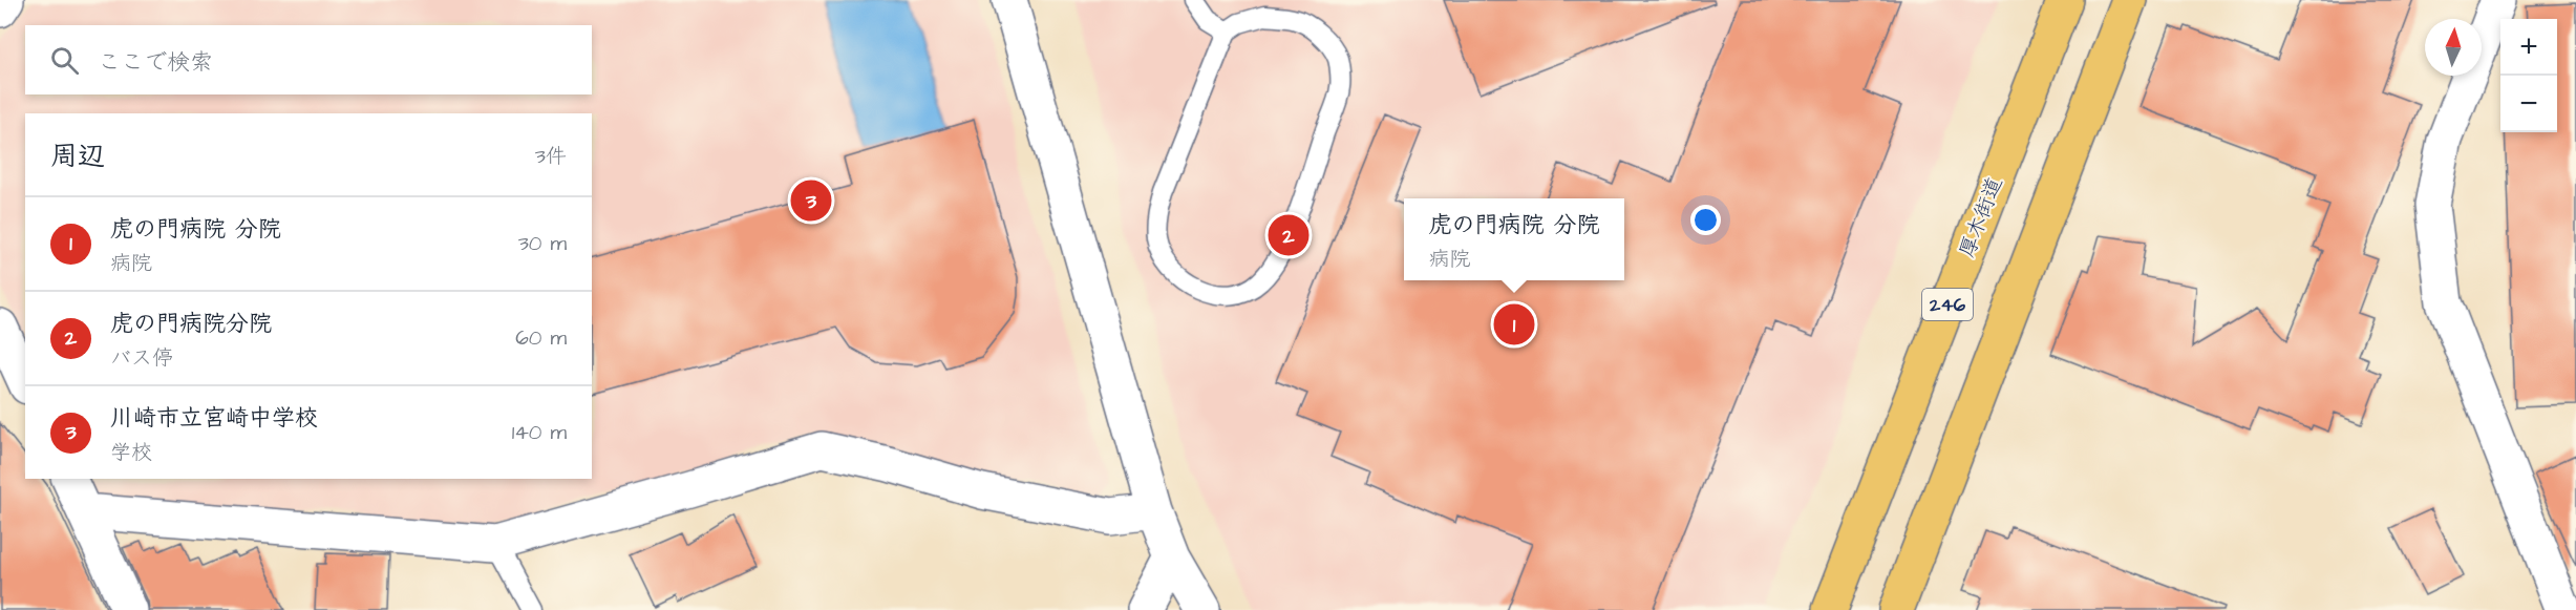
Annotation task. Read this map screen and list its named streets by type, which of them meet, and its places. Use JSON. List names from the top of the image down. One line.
{"streets":{"highway":["厚木街道","246"]},"north":"top","page":{"map_buttons":["+","−"],"search":"ここで検索","heading":["周辺","3件"],"pins":["3","2","1"],"list":[{"mark":"1","name":"虎の門病院 分院","note":"病院","value":"30 m"},{"mark":"2","name":"虎の門病院分院","note":"バス停","value":"60 m"},{"mark":"3","name":"川崎市立宮崎中学校","note":"学校","value":"140 m"}],"popup":["虎の門病院 分院","病院"]}}
